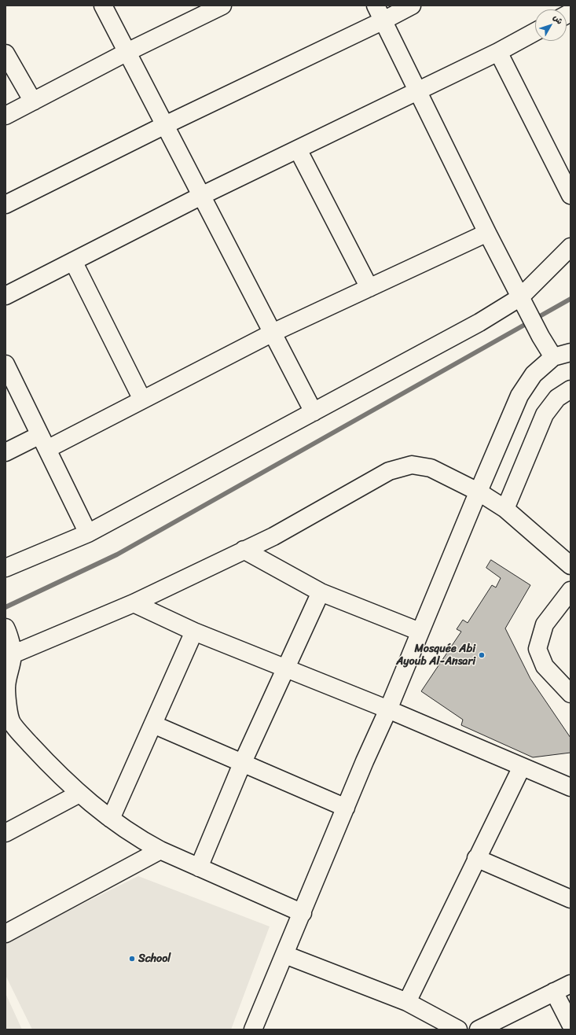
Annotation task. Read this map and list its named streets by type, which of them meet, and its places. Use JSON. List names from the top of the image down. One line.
{"places":["Mosquée Abi Ayoub Al-Ansari","School"],"north":"top right"}
